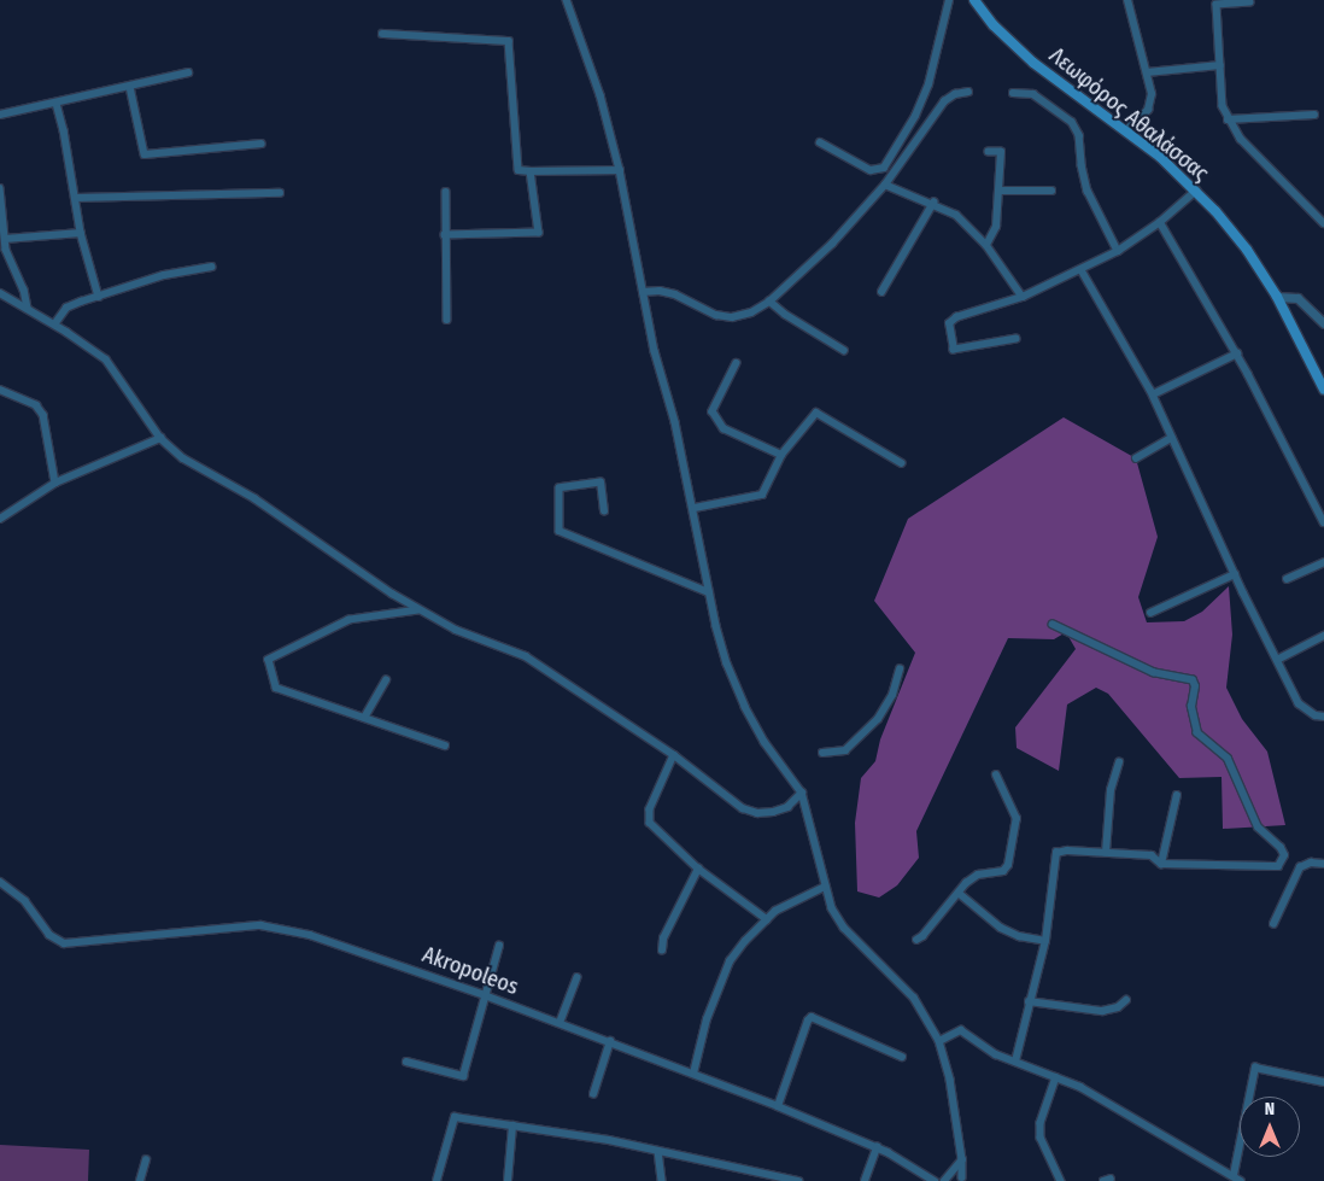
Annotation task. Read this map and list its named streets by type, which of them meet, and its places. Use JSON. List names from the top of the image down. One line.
{"streets":{"main road":["Λεωφόρος Αθαλάσσας"],"street":["Akropoleos"]},"north":"top"}
